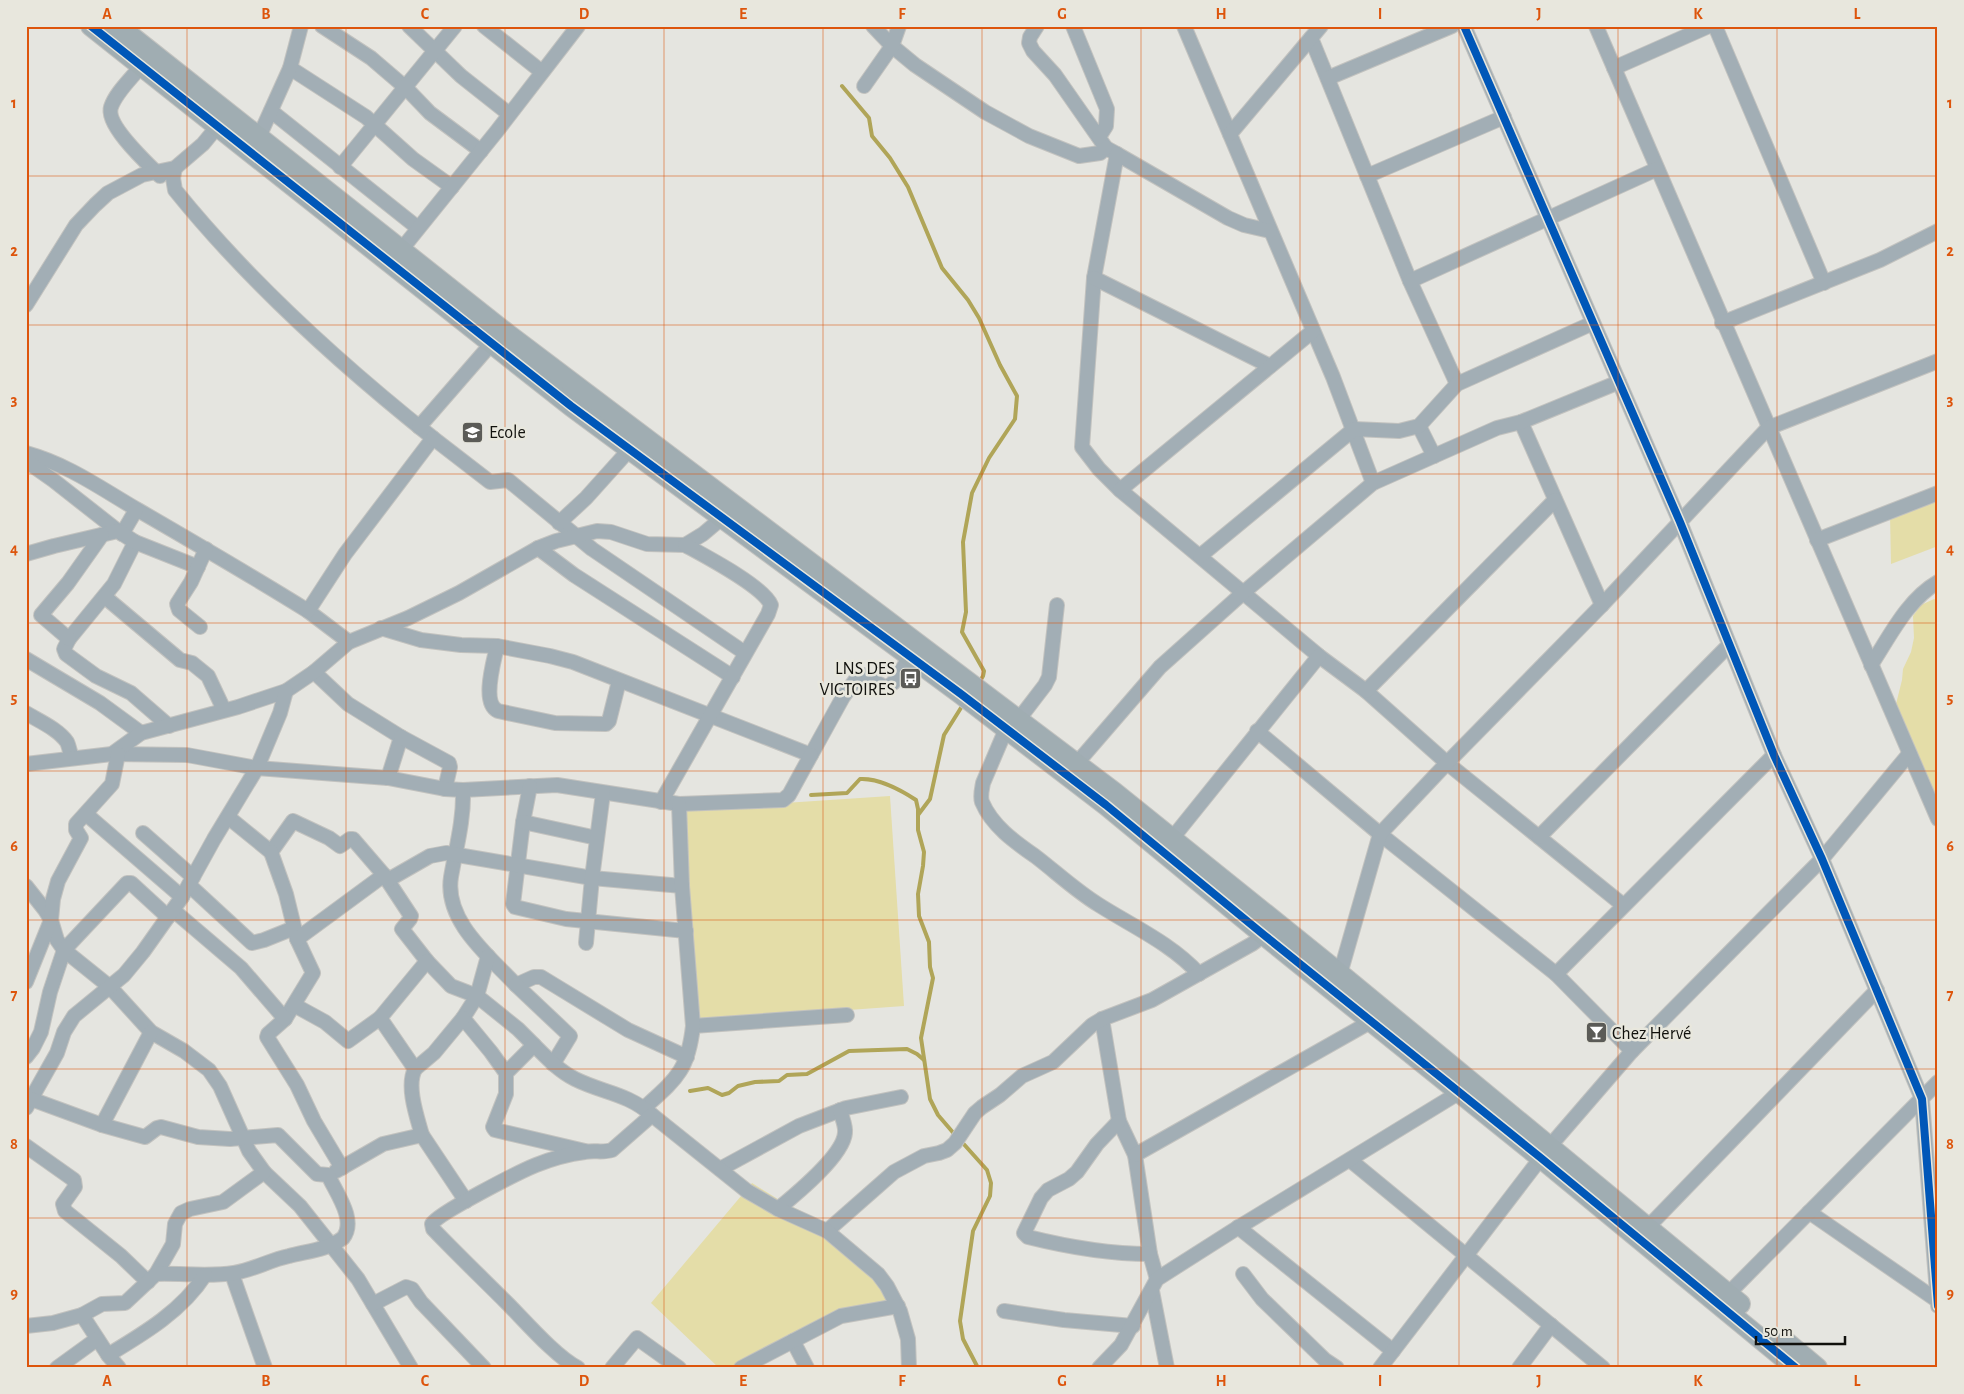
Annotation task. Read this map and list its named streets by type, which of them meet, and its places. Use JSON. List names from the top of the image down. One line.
{"places":{"school or university":["Ecole"],"bus stop":["LNS DES VICTOIRES"],"bar":["Chez Hervé"]},"scale_bar":"50 m","grid":{"columns":["A","B","C","D","E","F","G","H","I","J","K","L"],"rows":["1","2","3","4","5","6","7","8","9"]}}
